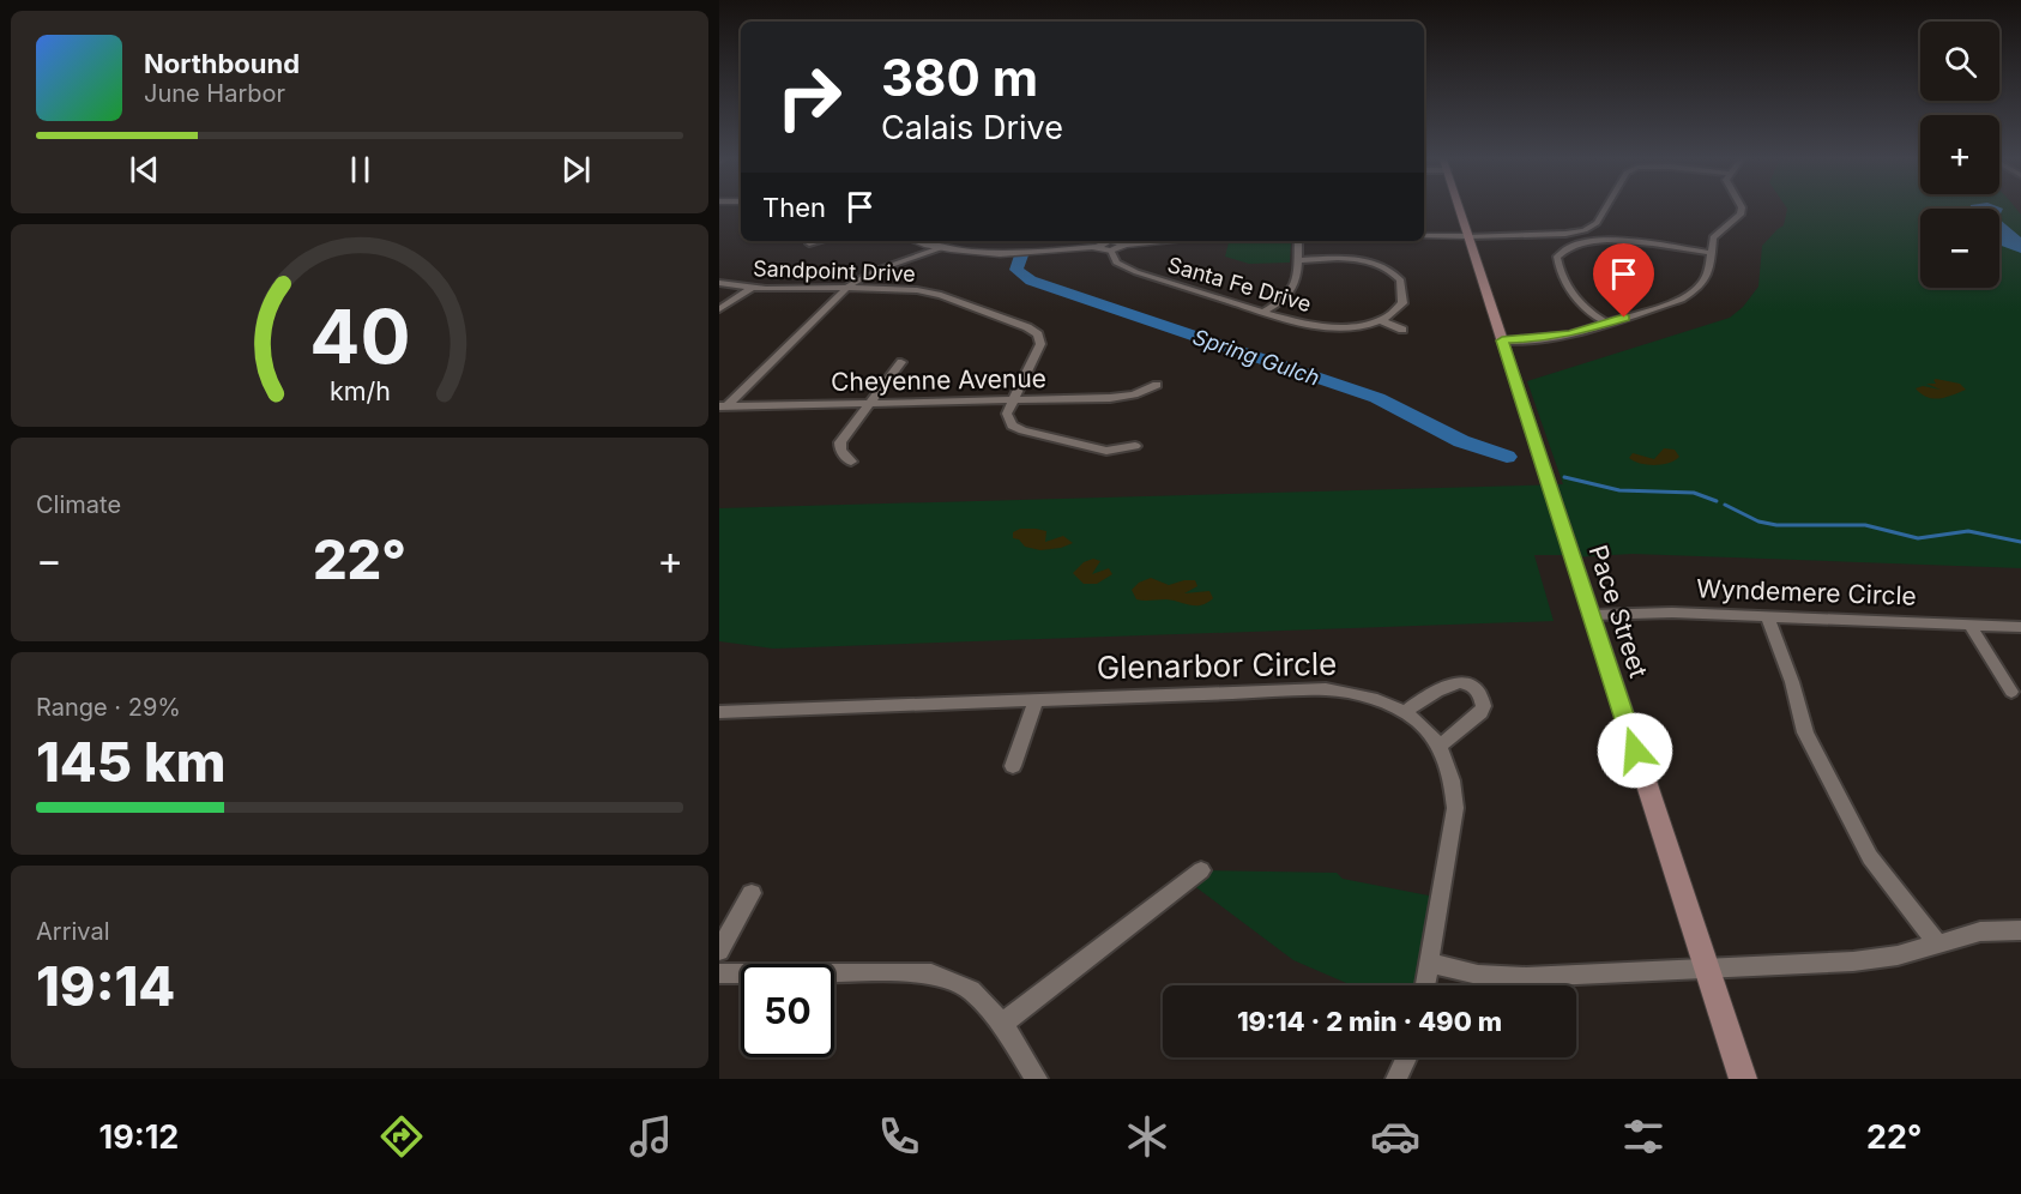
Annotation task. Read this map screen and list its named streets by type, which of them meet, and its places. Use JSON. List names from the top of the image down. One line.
{"streets":{"main road":["Pace Street"],"street":["Sandpoint Drive","Santa Fe Drive","Cheyenne Avenue","Wyndemere Circle","Glenarbor Circle"]},"crossings":[["Sandpoint Drive","Cheyenne Avenue"],["Wyndemere Circle","Pace Street"]],"water":["Spring Gulch"],"page":{"map_buttons":["+","−"],"turn":["380 m","Calais Drive"],"song":["Northbound","June Harbor"],"then":"Then","tile":["Climate",["Range · 29%","145 km"],["Arrival","19:14"]],"heat":["−","22°","+"],"limit":"50","trip":"19:14 · 2 min · 490 m","tabs":["19:12","22°"],"gauge":["40","km/h"]}}
